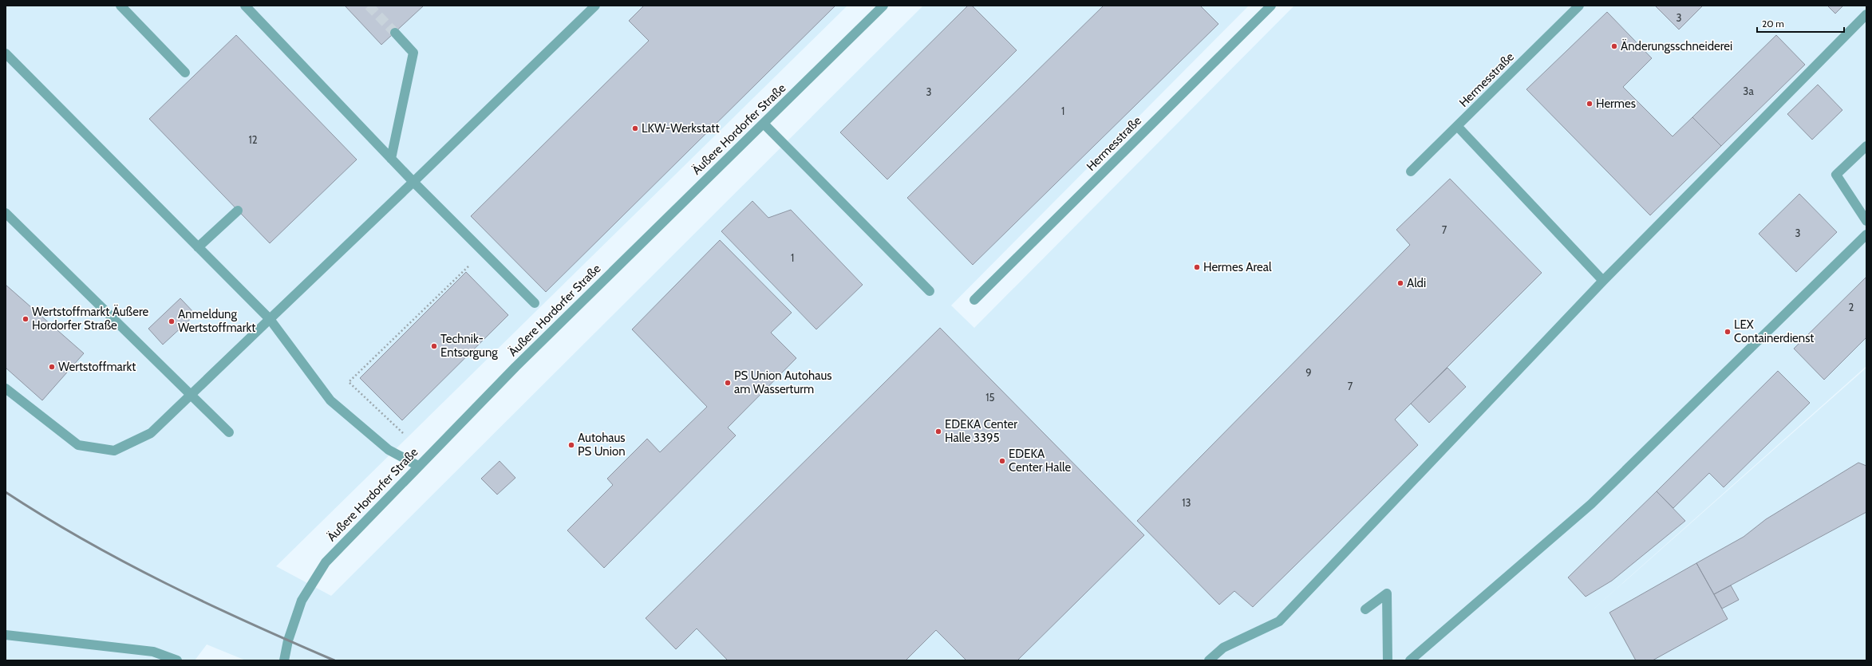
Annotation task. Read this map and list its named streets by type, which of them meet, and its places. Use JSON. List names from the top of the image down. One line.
{"streets":{"street":["Hermesstraße","Äußere Hordorfer Straße"]},"places":["Änderungsschneiderei","Hermes","LKW-Werkstatt","Hermes Areal","Aldi","Wertstoffmarkt Äußere Hordorfer Straße","Anmeldung Wertstoffmarkt","LEX Containerdienst","Technik- Entsorgung","Wertstoffmarkt","PS Union Autohaus am Wasserturm","EDEKA Center Halle 3395","Autohaus PS Union","EDEKA Center Halle"],"house_numbers":["3","3a","3","1","12","7","3","1","2","9","7","15","13"],"scale_bar":"20 m"}
